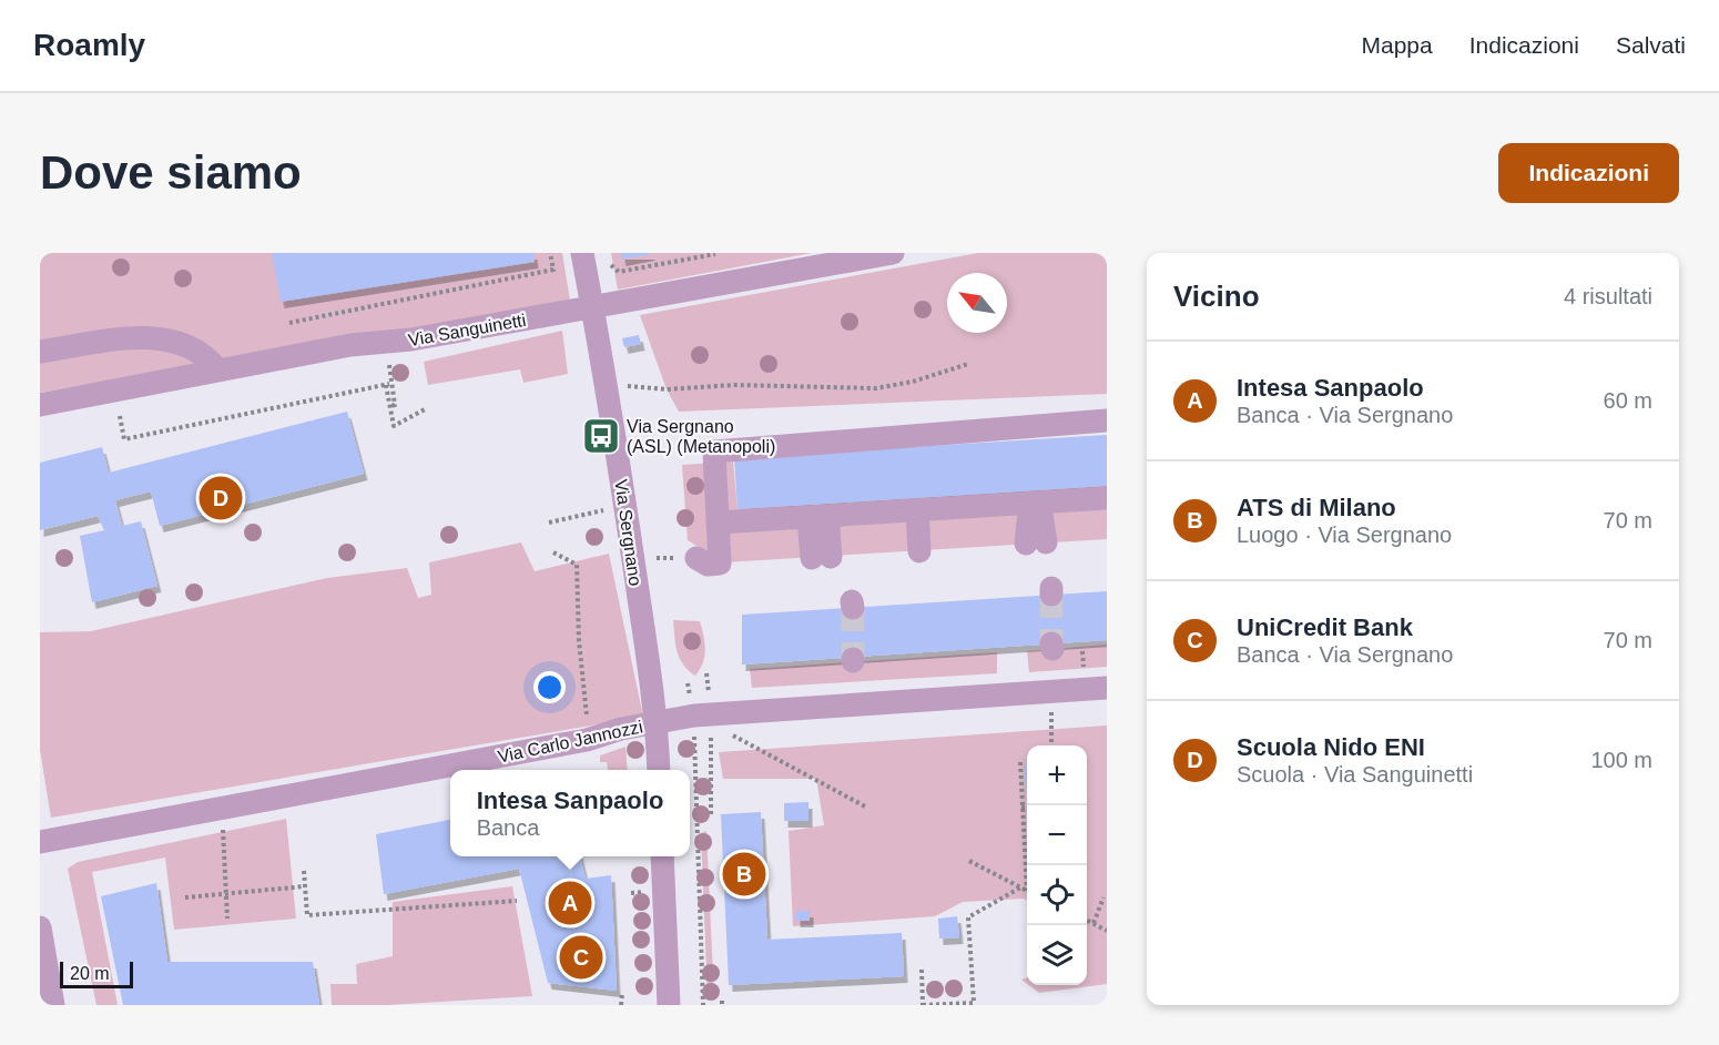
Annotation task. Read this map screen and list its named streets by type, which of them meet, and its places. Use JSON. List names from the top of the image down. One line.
{"streets":{"street":["Via Sanguinetti","Via Sergnano","Via Carlo Jannozzi"]},"crossings":[["Via Sanguinetti","Via Sergnano"],["Via Sergnano","Via Carlo Jannozzi"]],"places":{"bus stop":["Via Sergnano (ASL) (Metanopoli)"]},"scale_bar":"20 m","north":"top left","page":{"header":"Roamly","nav":["Mappa","Indicazioni","Salvati"],"buttons":"Indicazioni","title":"Dove siamo","heading":["Vicino","4 risultati"],"list":[{"mark":"A","name":"Intesa Sanpaolo","note":"Banca · Via Sergnano","value":"60 m"},{"mark":"B","name":"ATS di Milano","note":"Luogo · Via Sergnano","value":"70 m"},{"mark":"C","name":"UniCredit Bank","note":"Banca · Via Sergnano","value":"70 m"},{"mark":"D","name":"Scuola Nido ENI","note":"Scuola · Via Sanguinetti","value":"100 m"}],"pins":["D","B","A","C"],"map_buttons":["+","−"],"popup":["Intesa Sanpaolo","Banca"],"scale":"20 m"}}
